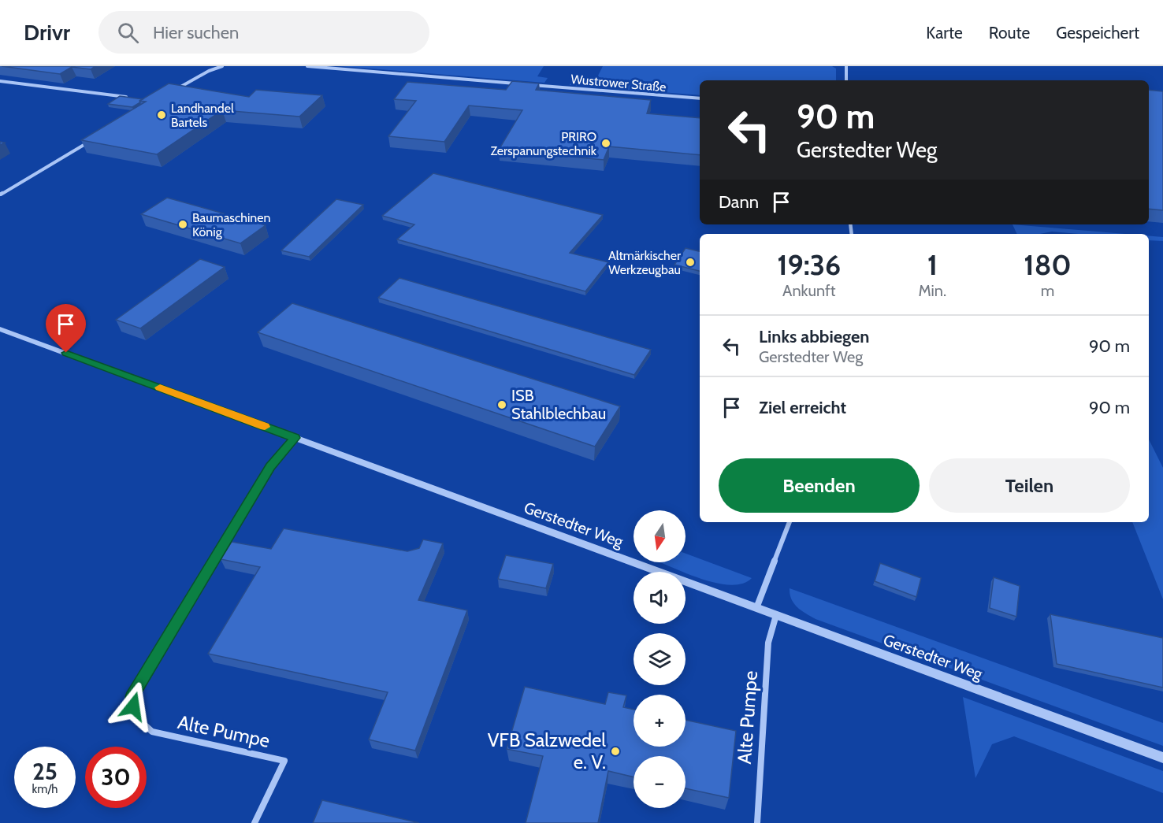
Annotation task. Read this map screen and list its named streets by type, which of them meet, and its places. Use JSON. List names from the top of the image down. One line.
{"streets":{"street":["Wustrower Straße","Gerstedter Weg","Alte Pumpe"]},"crossings":[["Gerstedter Weg","Alte Pumpe"]],"places":["Landhandel Bartels","PRIRO Zerspanungstechnik","Baumaschinen König","Altmärkischer Werkzeugbau","ISB Stahlblechbau","VFB Salzwedel e. V."],"north":"bottom","page":{"header":"Drivr","search":"Hier suchen","nav":["Karte","Route","Gespeichert"],"turn":["90 m","Gerstedter Weg"],"then":"Dann","eta":["19:36","Ankunft","1","Min.","180","m"],"list":[{"name":"Links abbiegen","note":"Gerstedter Weg","value":"90 m"},{"name":"Ziel erreicht","value":"90 m"}],"buttons":["Beenden","Teilen"],"map_buttons":["+","−"],"speed":"25 km/h","limit":"30"}}
